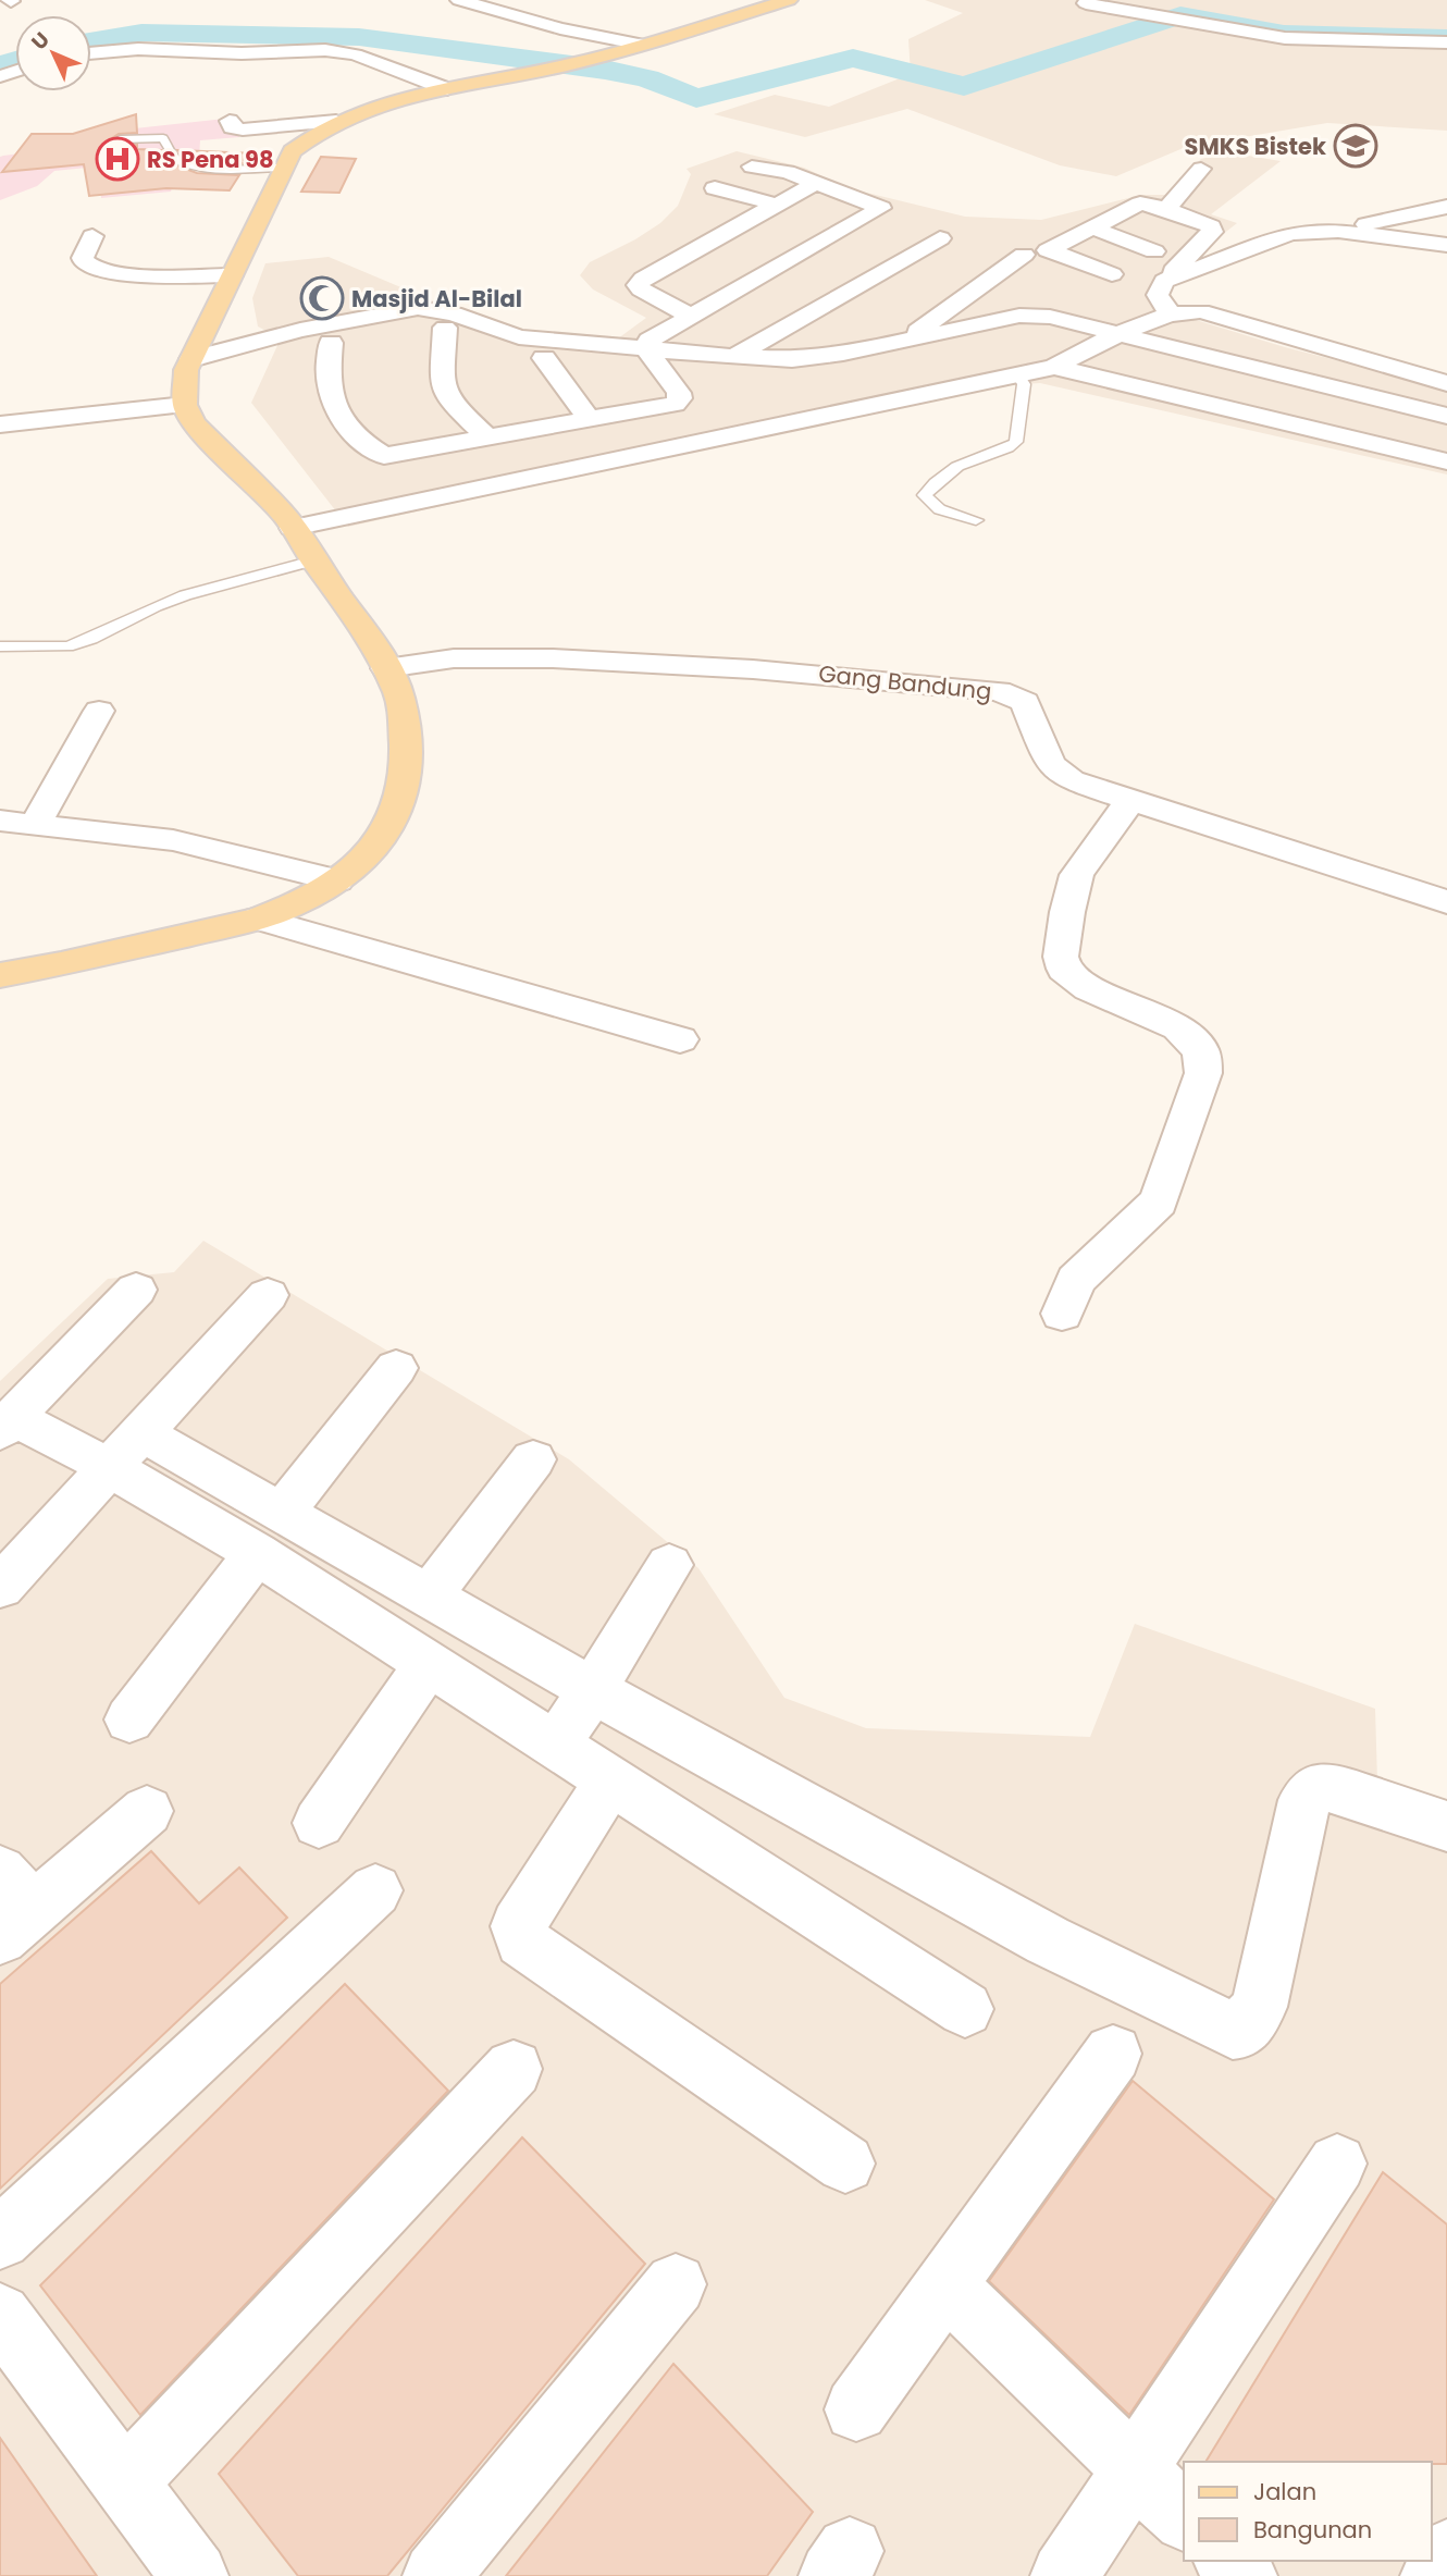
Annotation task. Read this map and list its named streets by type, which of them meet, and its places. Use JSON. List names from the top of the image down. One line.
{"streets":{"street":["Gang Bandung"]},"places":{"school or university":["SMKS Bistek"],"hospital":["RS Pena 98"],"mosque":["Masjid Al-Bilal"]},"legend":["Jalan","Bangunan"],"north":"top left"}
